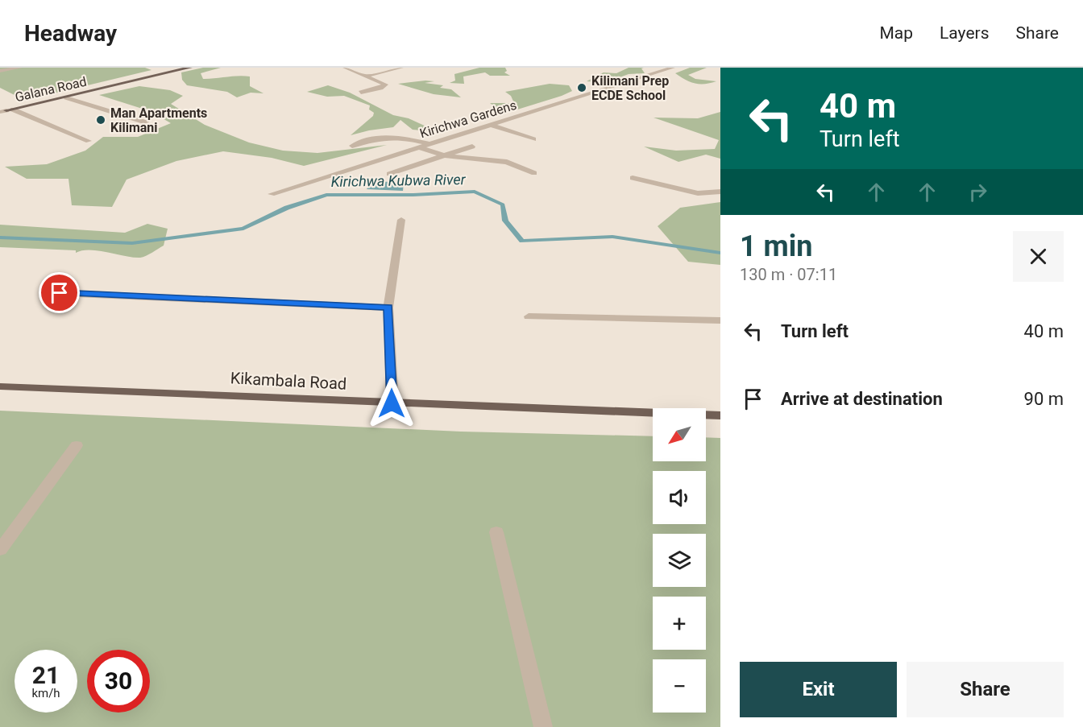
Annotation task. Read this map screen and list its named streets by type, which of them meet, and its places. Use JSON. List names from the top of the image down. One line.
{"streets":{"main road":["Galana Road","Kikambala Road"],"street":["Kirichwa Gardens"]},"water":["Kirichwa Kubwa River"],"places":["Kilimani Prep ECDE School","Man Apartments Kilimani"],"north":"bottom left","page":{"header":"Headway","nav":["Map","Layers","Share"],"turn":["40 m","Turn left"],"heading":["1 min","130 m · 07:11"],"list":[{"name":"Turn left","value":"40 m"},{"name":"Arrive at destination","value":"90 m"}],"map_buttons":["+","−"],"speed":"21 km/h","limit":"30","buttons":["Exit","Share"]}}
